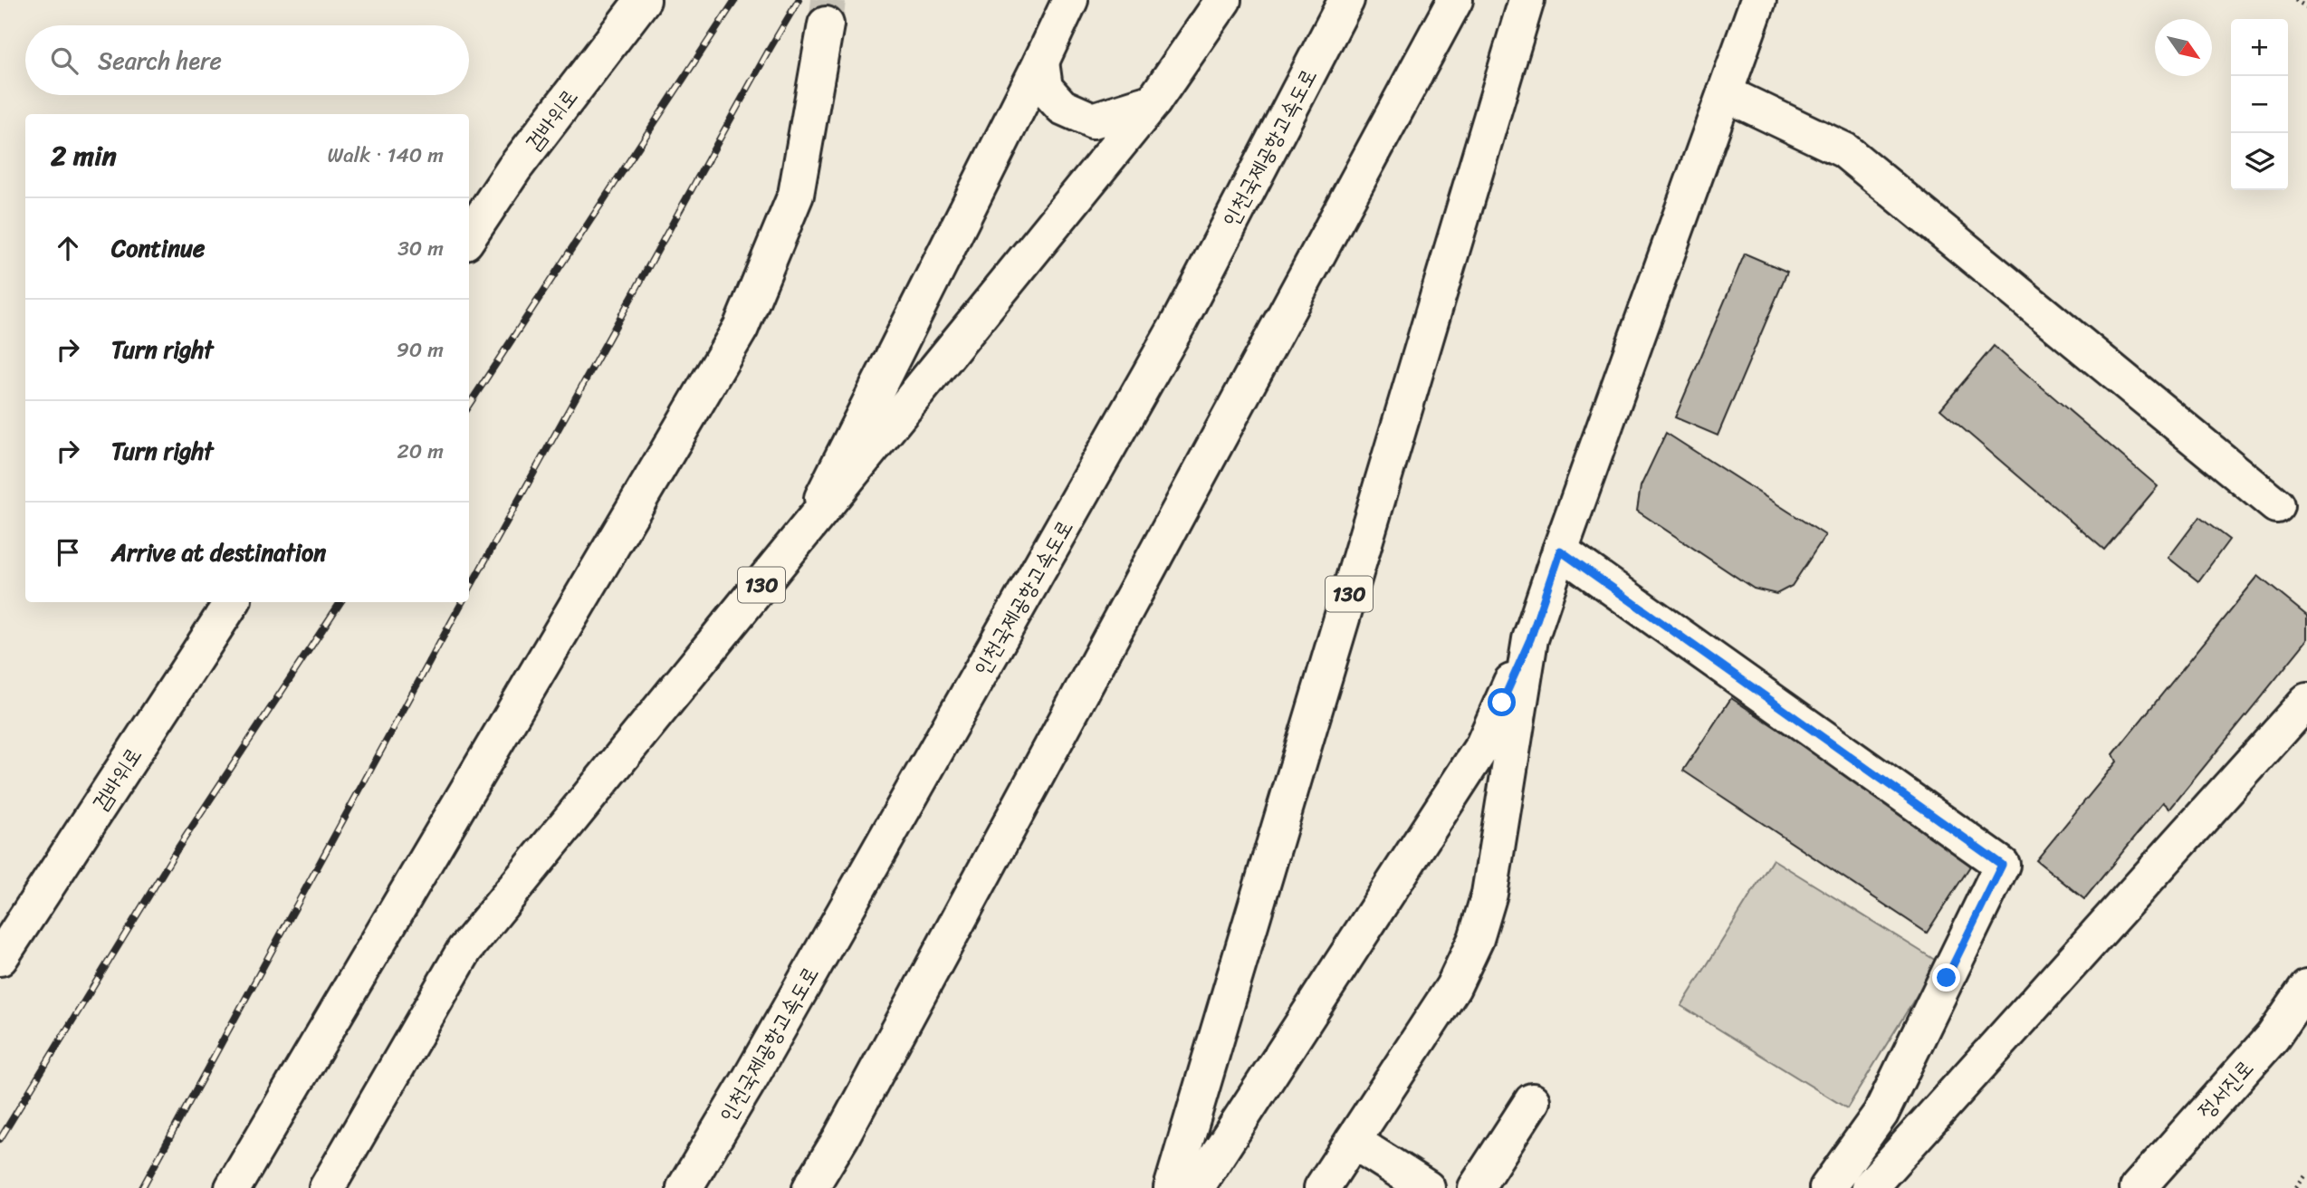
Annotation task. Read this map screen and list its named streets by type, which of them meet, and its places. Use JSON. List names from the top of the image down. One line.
{"streets":{"main road":["검바위로","인천국제공항고속도로","130","정서진로"]},"north":"bottom right","page":{"map_buttons":["+","−"],"search":"Search here","heading":["2 min","Walk · 140 m"],"list":[["Continue","30 m"],["Turn right","90 m"],["Turn right","20 m"],"Arrive at destination"]}}
